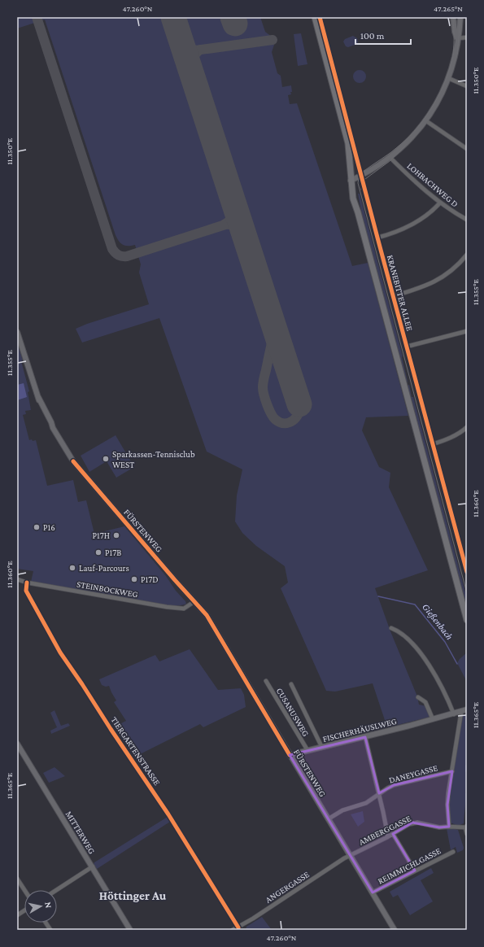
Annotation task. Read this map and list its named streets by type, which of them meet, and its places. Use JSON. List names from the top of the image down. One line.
{"streets":{"street":["LOHBACHWEG D","KRANEBITTER ALLEE","FÜRSTENWEG","STEINBOCKWEG","CUSANUSWEG","FISCHERHÄUSLWEG","TIERGARTENSTRASSE","DANEYGASSE","AMBERGGASSE","MITTERWEG","REIMMICHLGASSE","ANGERGASSE"]},"crossings":[["FÜRSTENWEG","STEINBOCKWEG"],["FÜRSTENWEG","FISCHERHÄUSLWEG"],["FÜRSTENWEG","DANEYGASSE"],["FÜRSTENWEG","AMBERGGASSE"],["FÜRSTENWEG","REIMMICHLGASSE"],["FÜRSTENWEG","ANGERGASSE"],["STEINBOCKWEG","TIERGARTENSTRASSE"],["CUSANUSWEG","FISCHERHÄUSLWEG"],["TIERGARTENSTRASSE","ANGERGASSE"],["AMBERGGASSE","ANGERGASSE"]],"districts":["Höttinger Au"],"water":["Gießenbach"],"places":["Sparkassen-Tennisclub WEST","P16","P17H","P17B","Lauf-Parcours","P17D"],"scale_bar":"100 m","north":"right","coordinates":["47.260°N","47.265°N","11.350°E","11.355°E","11.360°E","11.365°E"]}
